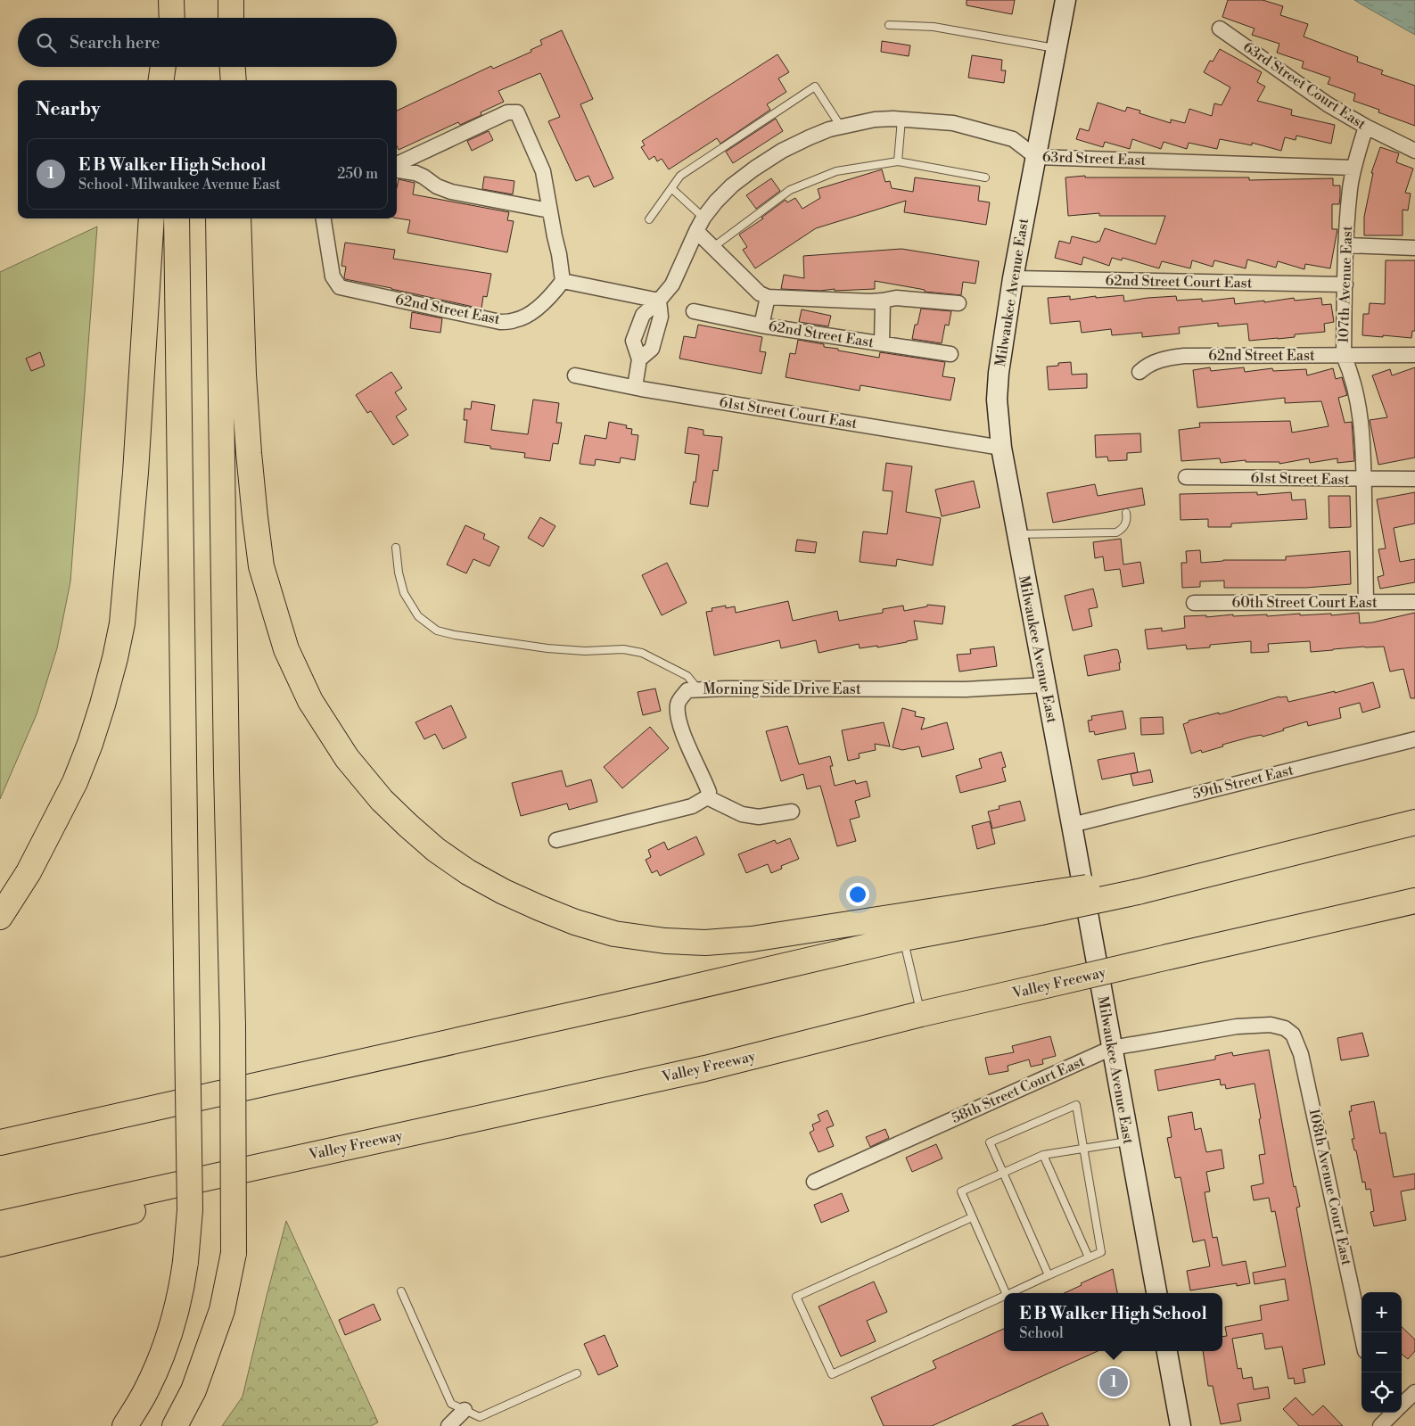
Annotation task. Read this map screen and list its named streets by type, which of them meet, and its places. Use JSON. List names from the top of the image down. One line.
{"streets":{"highway":["Valley Freeway"],"street":["63rd Street Court East","63rd Street East","62nd Street Court East","107th Avenue East","Milwaukee Avenue East","62nd Street East","61st Street Court East","61st Street East","60th Street Court East","Morning Side Drive East","59th Street East","58th Street Court East","108th Avenue Court East"]},"crossings":[["63rd Street Court East","107th Avenue East"],["63rd Street East","107th Avenue East"],["63rd Street East","Milwaukee Avenue East"],["63rd Street East","62nd Street East"],["62nd Street Court East","107th Avenue East"],["62nd Street Court East","Milwaukee Avenue East"],["107th Avenue East","62nd Street East"],["107th Avenue East","61st Street East"],["107th Avenue East","60th Street Court East"],["Milwaukee Avenue East","61st Street Court East"],["Milwaukee Avenue East","Morning Side Drive East"],["Milwaukee Avenue East","59th Street East"],["Milwaukee Avenue East","58th Street Court East"],["58th Street Court East","108th Avenue Court East"]],"page":{"search":"Search here","heading":"Nearby","list":[{"mark":"1","name":"E B Walker High School","note":"School · Milwaukee Avenue East","value":"250 m"}],"map_buttons":["+","−"],"popup":["E B Walker High School","School"],"pins":"1"}}
